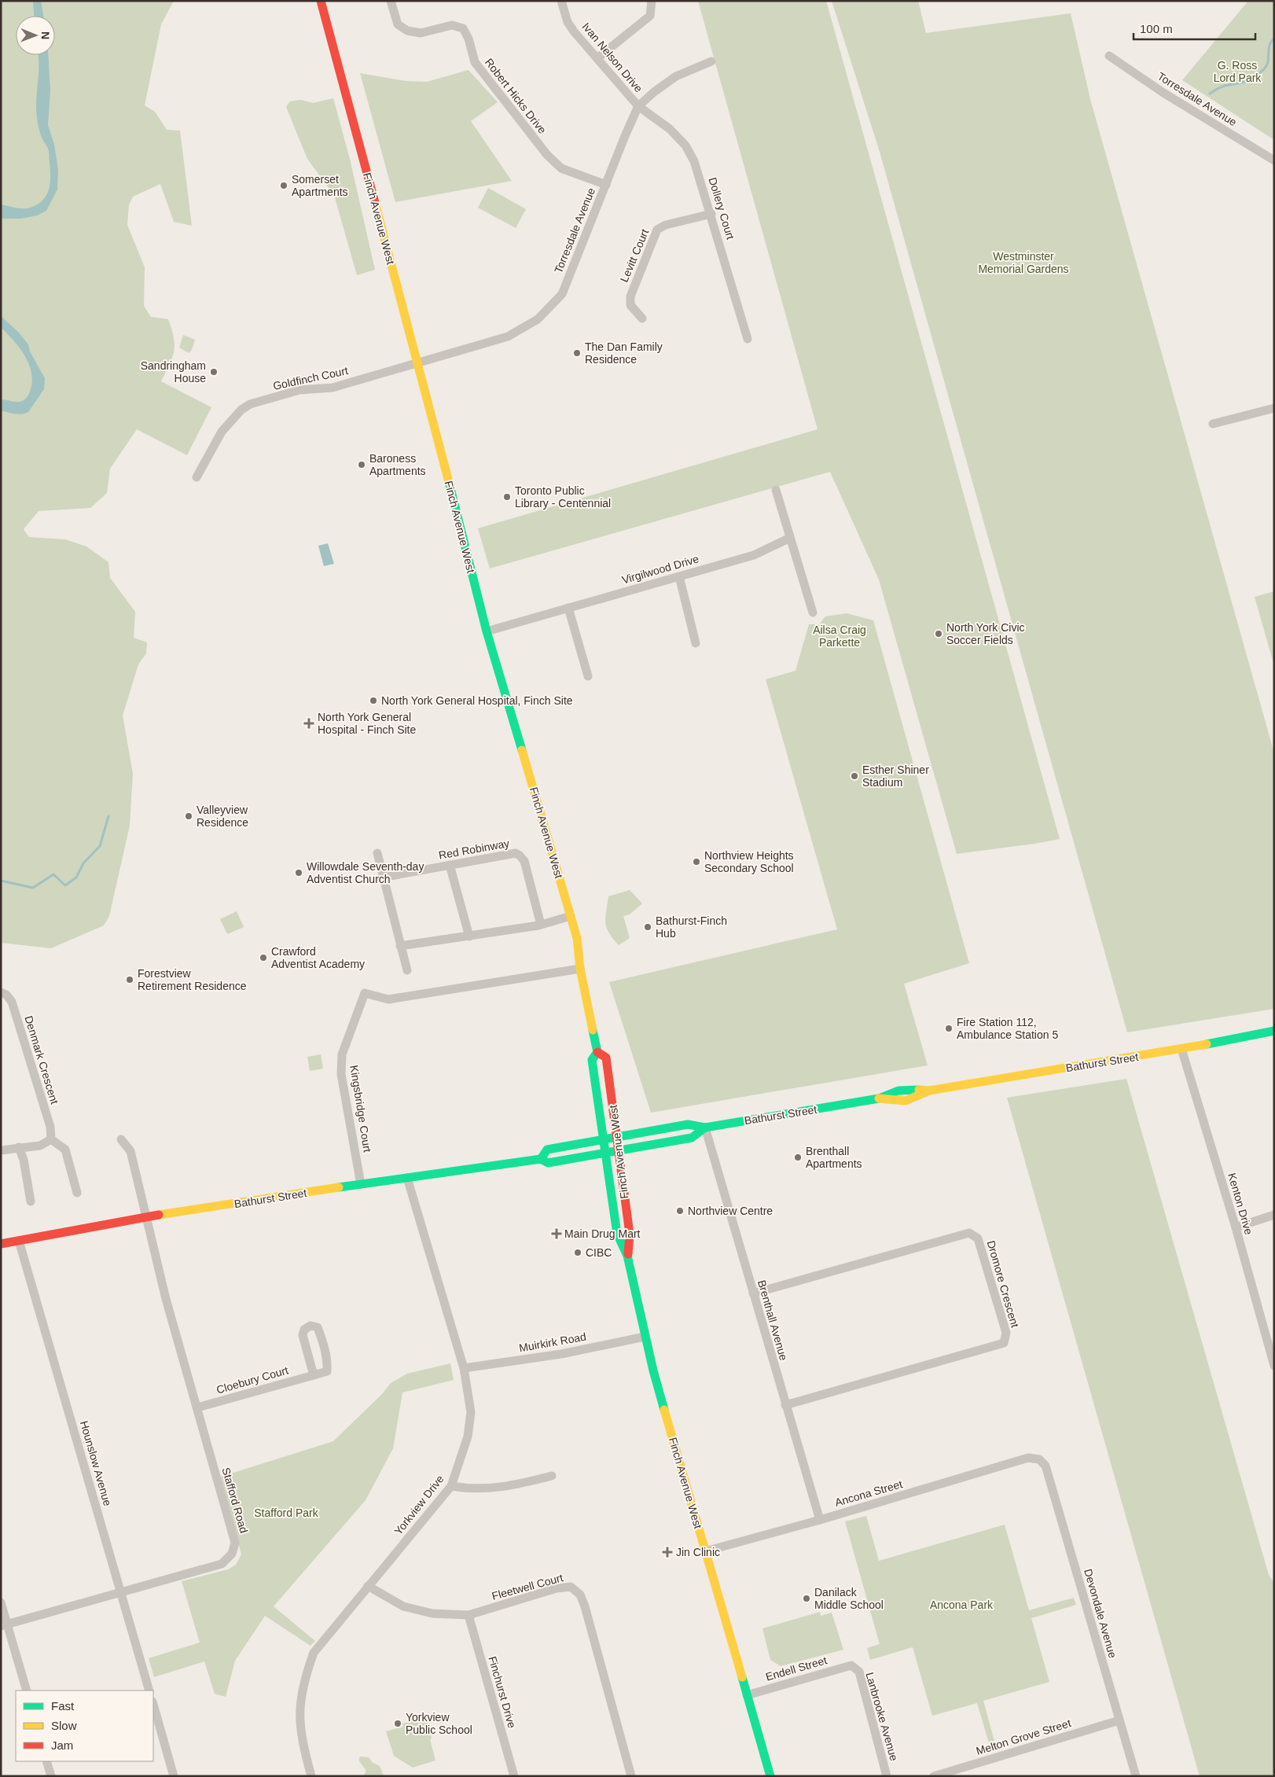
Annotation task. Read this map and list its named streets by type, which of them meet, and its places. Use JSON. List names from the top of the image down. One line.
{"streets":{"main road":["Finch Avenue West","Bathurst Street"],"street":["Ivan Nelson Drive","Robert Hicks Drive","Torresdale Avenue","Dollery Court","Levitt Court","Goldfinch Court","Virgilwood Drive","Red Robinway","Denmark Crescent","Kingsbridge Court","Kenton Drive","Dromore Crescent","Brenthall Avenue","Muirkirk Road","Cloebury Court","Hounslow Avenue","Ancona Street","Stafford Road","Yorkview Drive","Fleetwell Court","Devondale Avenue","Endell Street","Finchurst Drive","Lanbrooke Avenue","Melton Grove Street"]},"crossings":[["Ivan Nelson Drive","Torresdale Avenue"],["Ivan Nelson Drive","Dollery Court"],["Robert Hicks Drive","Torresdale Avenue"],["Torresdale Avenue","Dollery Court"],["Torresdale Avenue","Finch Avenue West"],["Torresdale Avenue","Goldfinch Court"],["Dollery Court","Levitt Court"],["Finch Avenue West","Goldfinch Court"],["Finch Avenue West","Virgilwood Drive"],["Finch Avenue West","Bathurst Street"],["Finch Avenue West","Kingsbridge Court"],["Finch Avenue West","Muirkirk Road"],["Finch Avenue West","Ancona Street"],["Finch Avenue West","Endell Street"],["Bathurst Street","Kingsbridge Court"],["Bathurst Street","Kenton Drive"],["Bathurst Street","Brenthall Avenue"],["Bathurst Street","Hounslow Avenue"],["Bathurst Street","Stafford Road"],["Bathurst Street","Yorkview Drive"],["Dromore Crescent","Brenthall Avenue"],["Brenthall Avenue","Ancona Street"],["Muirkirk Road","Yorkview Drive"],["Cloebury Court","Stafford Road"],["Hounslow Avenue","Stafford Road"],["Ancona Street","Devondale Avenue"],["Yorkview Drive","Fleetwell Court"],["Fleetwell Court","Finchurst Drive"],["Devondale Avenue","Melton Grove Street"],["Endell Street","Lanbrooke Avenue"]],"parks":["G. Ross Lord Park","Westminster Memorial Gardens","Ailsa Craig Parkette","Stafford Park","Ancona Park"],"places":{"other":["Somerset Apartments","The Dan Family Residence","Sandringham House","Baroness Apartments","Toronto Public Library - Centennial","North York Civic Soccer Fields","North York General Hospital, Finch Site","Esther Shiner Stadium","Valleyview Residence","Northview Heights Secondary School","Willowdale Seventh-day Adventist Church","Bathurst-Finch Hub","Crawford Adventist Academy","Forestview Retirement Residence","Fire Station 112, Ambulance Station 5","Brenthall Apartments","Northview Centre","CIBC","Danilack Middle School","Yorkview Public School"],"health":["North York General Hospital - Finch Site","Main Drug Mart","Jin Clinic"]},"legend":["Fast","Slow","Jam"],"scale_bar":"100 m","north":"right"}
